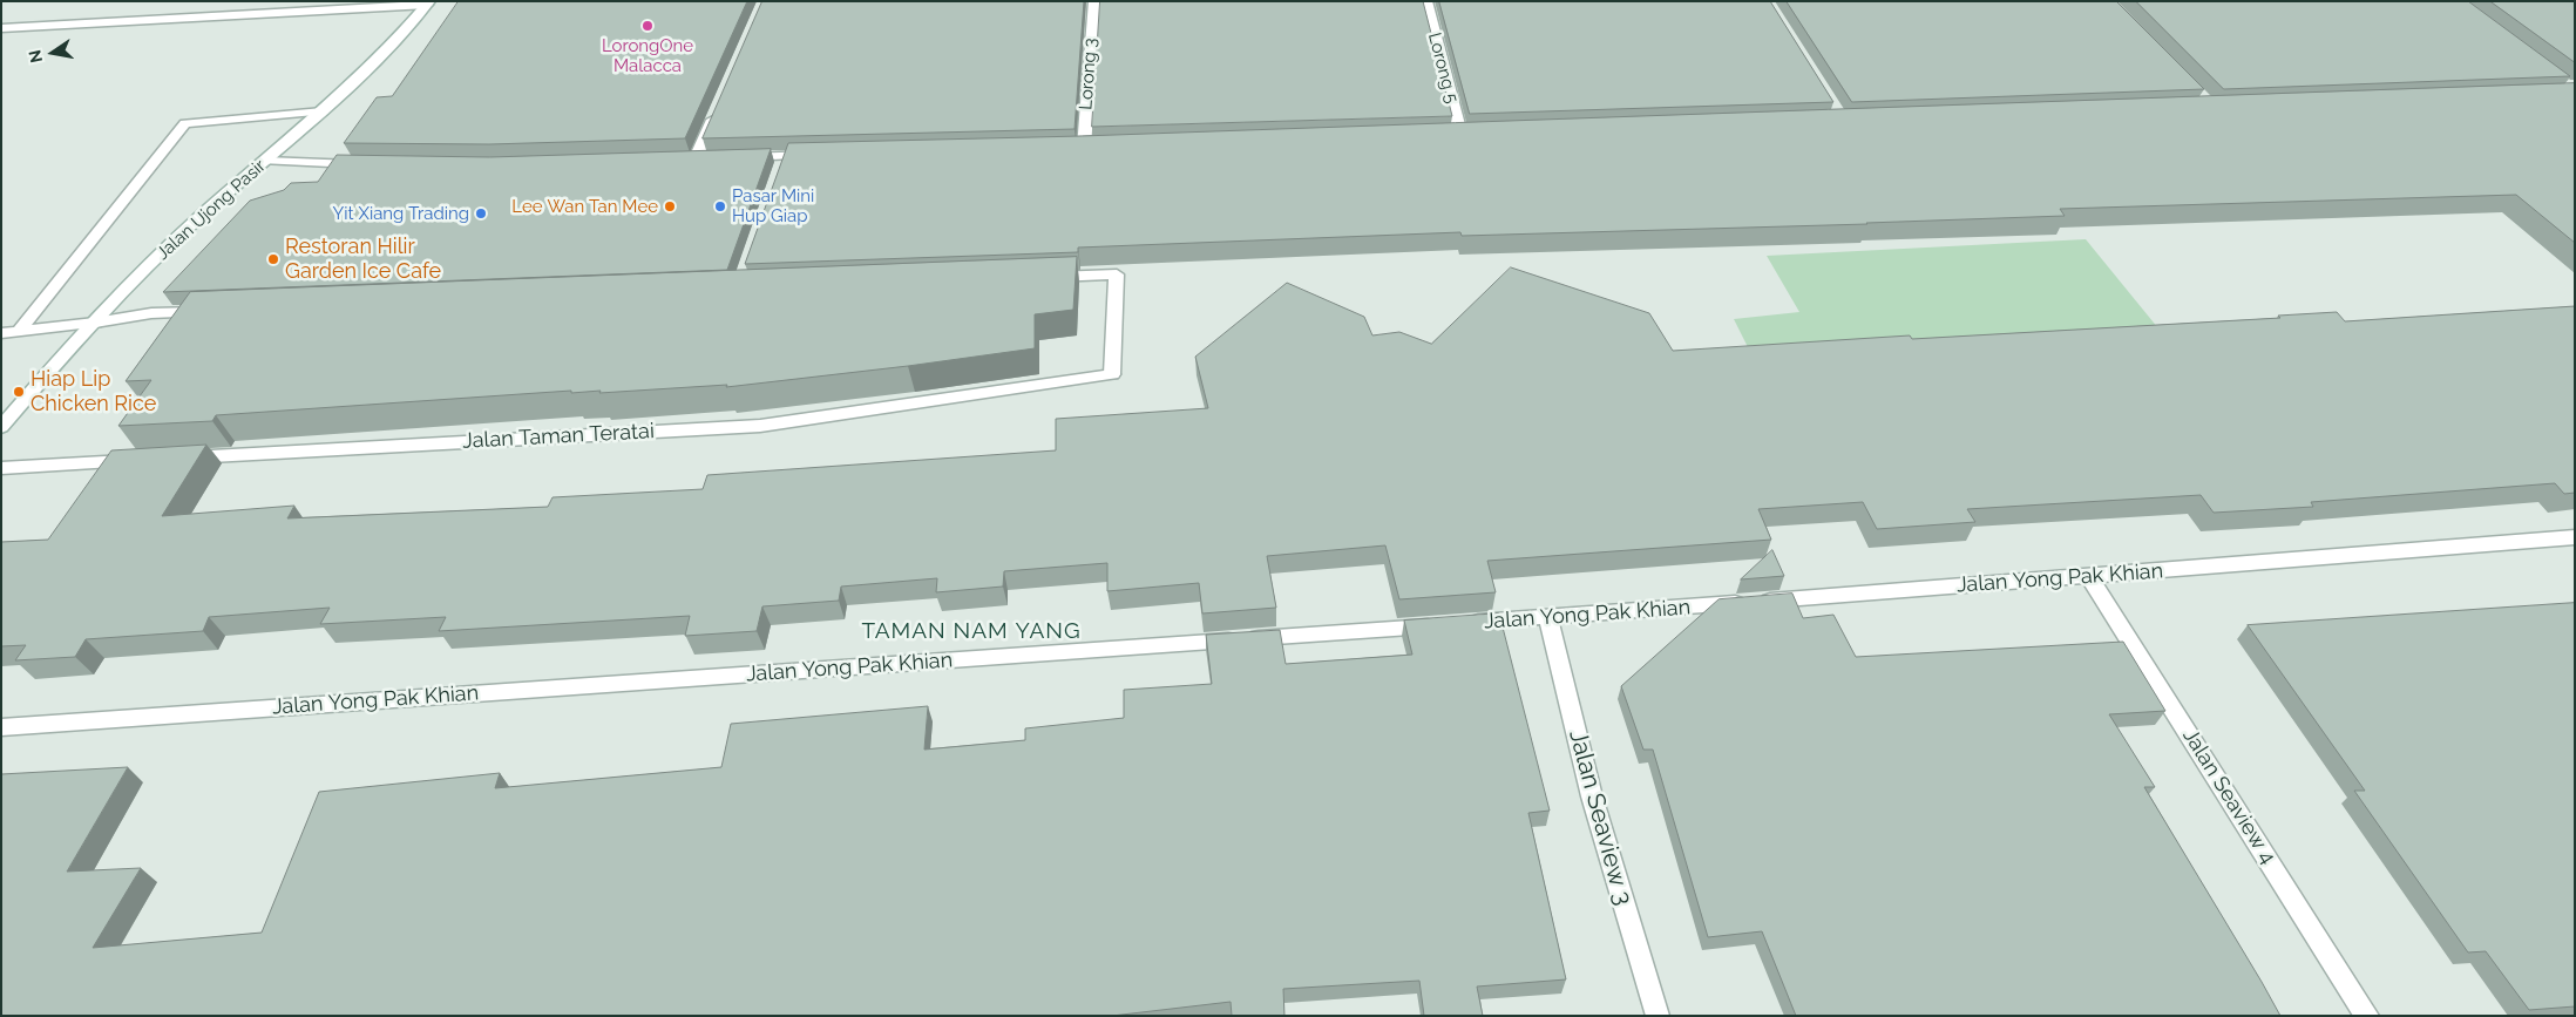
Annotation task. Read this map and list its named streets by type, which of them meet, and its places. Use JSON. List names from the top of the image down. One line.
{"streets":{"street":["Lorong 5","Lorong 3","Jalan Ujong Pasir","Jalan Taman Teratai","Jalan Yong Pak Khian","Jalan Seaview 4","Jalan Seaview 3"]},"crossings":[["Jalan Yong Pak Khian","Jalan Seaview 4"],["Jalan Yong Pak Khian","Jalan Seaview 3"]],"districts":["TAMAN NAM YANG"],"places":["LorongOne Malacca","Lee Wan Tan Mee","Pasar Mini Hup Giap","Yit Xiang Trading","Restoran Hilir Garden Ice Cafe","Hiap Lip Chicken Rice"],"north":"left"}
